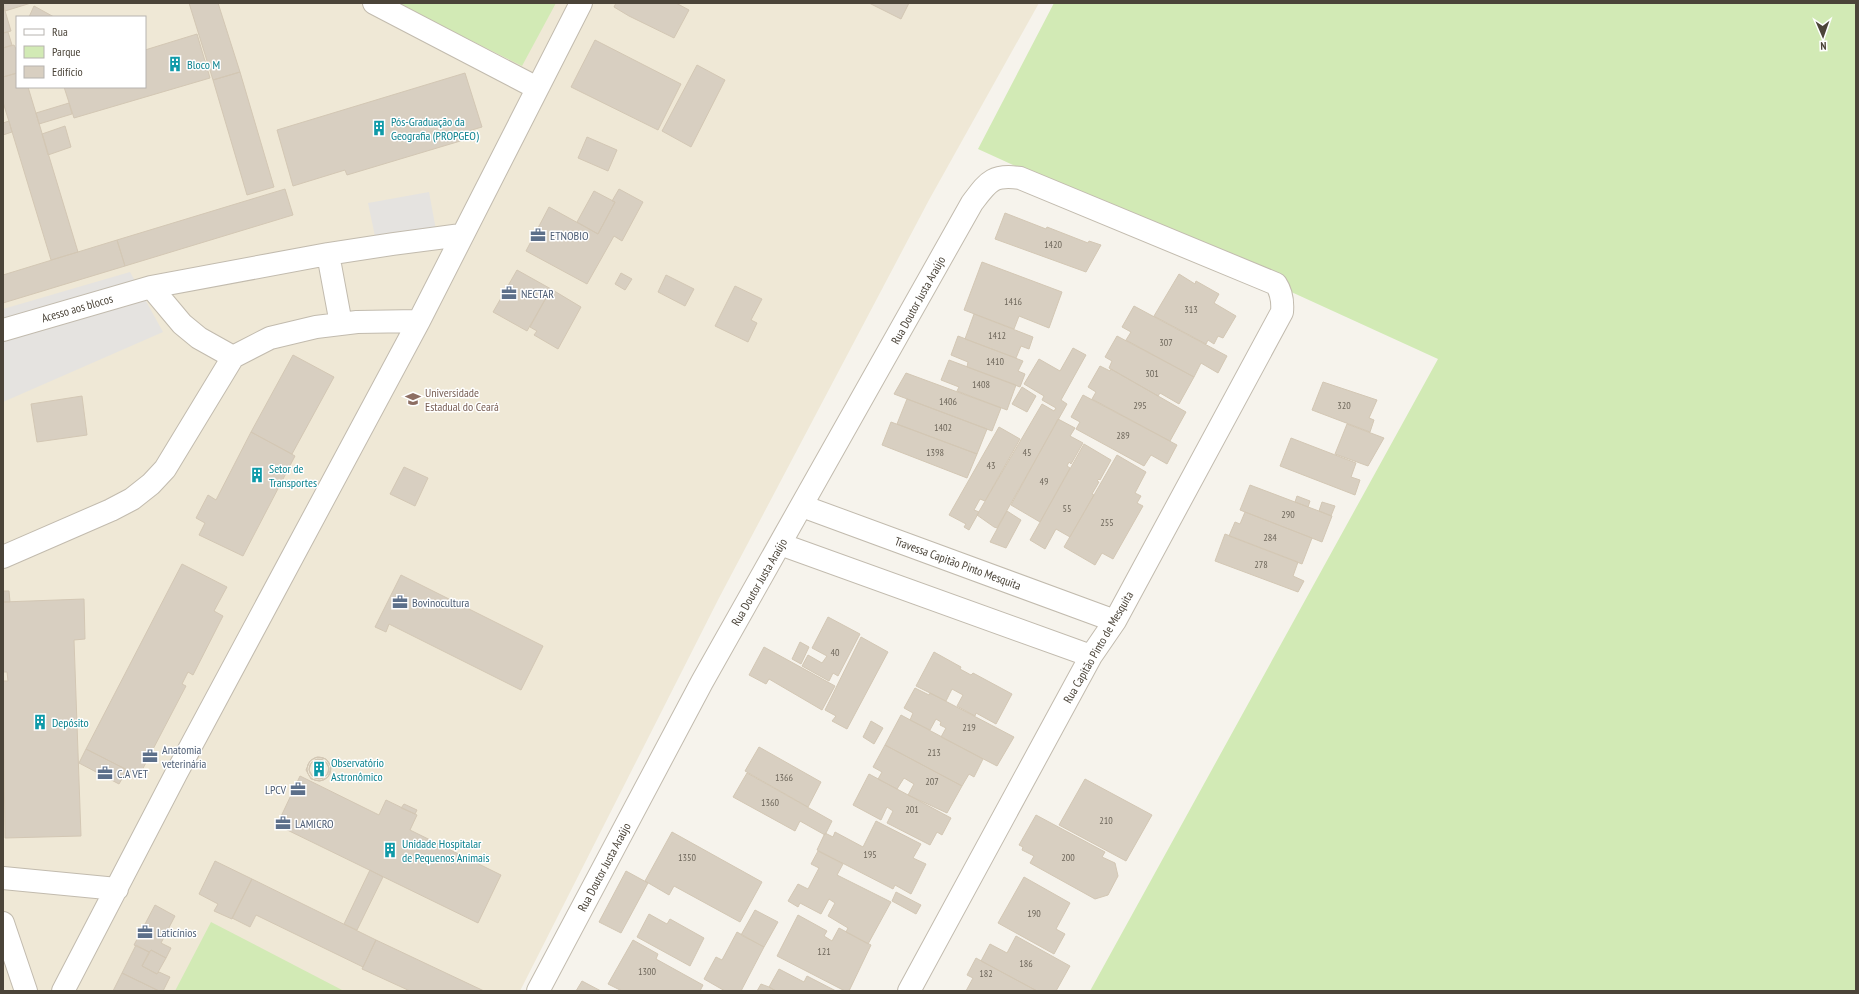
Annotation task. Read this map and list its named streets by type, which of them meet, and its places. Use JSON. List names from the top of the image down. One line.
{"streets":{"street":["Rua Doutor Justa Araújo","Acesso aos blocos","Travessa Capitão Pinto Mesquita","Rua Capitão Pinto de Mesquita"]},"crossings":[["Rua Doutor Justa Araújo","Travessa Capitão Pinto Mesquita"],["Rua Doutor Justa Araújo","Rua Capitão Pinto de Mesquita"],["Travessa Capitão Pinto Mesquita","Rua Capitão Pinto de Mesquita"]],"places":{"building":["Bloco M","Pós-Graduação da Geografia (PROPGEO)","Setor de Transportes","Depósito","Observatório Astronômico","Unidade Hospitalar de Pequenos Animais"],"office":["ETNOBIO","NECTAR","Bovinocultura","Anatomia veterinária","C.A VET","LPCV","LAMICRO","Laticínios"],"school or university":["Universidade Estadual do Ceará"]},"house_numbers":["1420","1416","313","1412","307","1410","301","1408","1406","295","320","1402","289","1398","45","43","49","55","290","255","284","278","40","219","213","1366","207","1360","201","210","195","1350","200","190","121","186","1300","182"],"legend":["Rua","Parque","Edifício"],"north":"bottom"}
